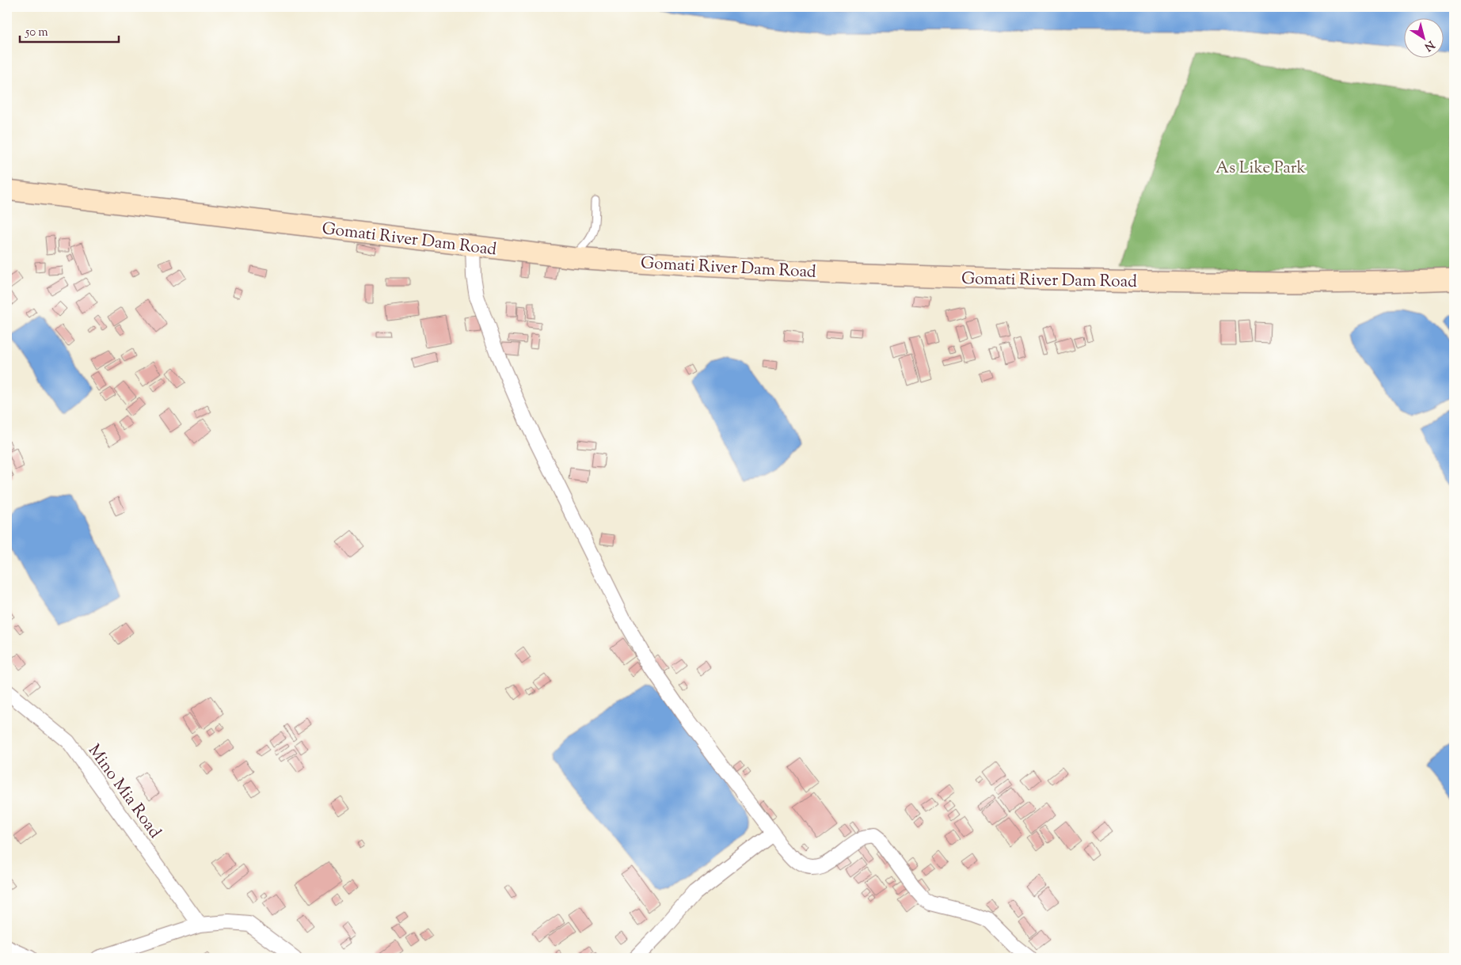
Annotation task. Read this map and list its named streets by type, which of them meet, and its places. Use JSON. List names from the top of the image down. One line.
{"streets":{"main road":["Gomati River Dam Road"],"street":["Mino Mia Road"]},"parks":["As Like Park"],"scale_bar":"50 m","north":"bottom right"}
